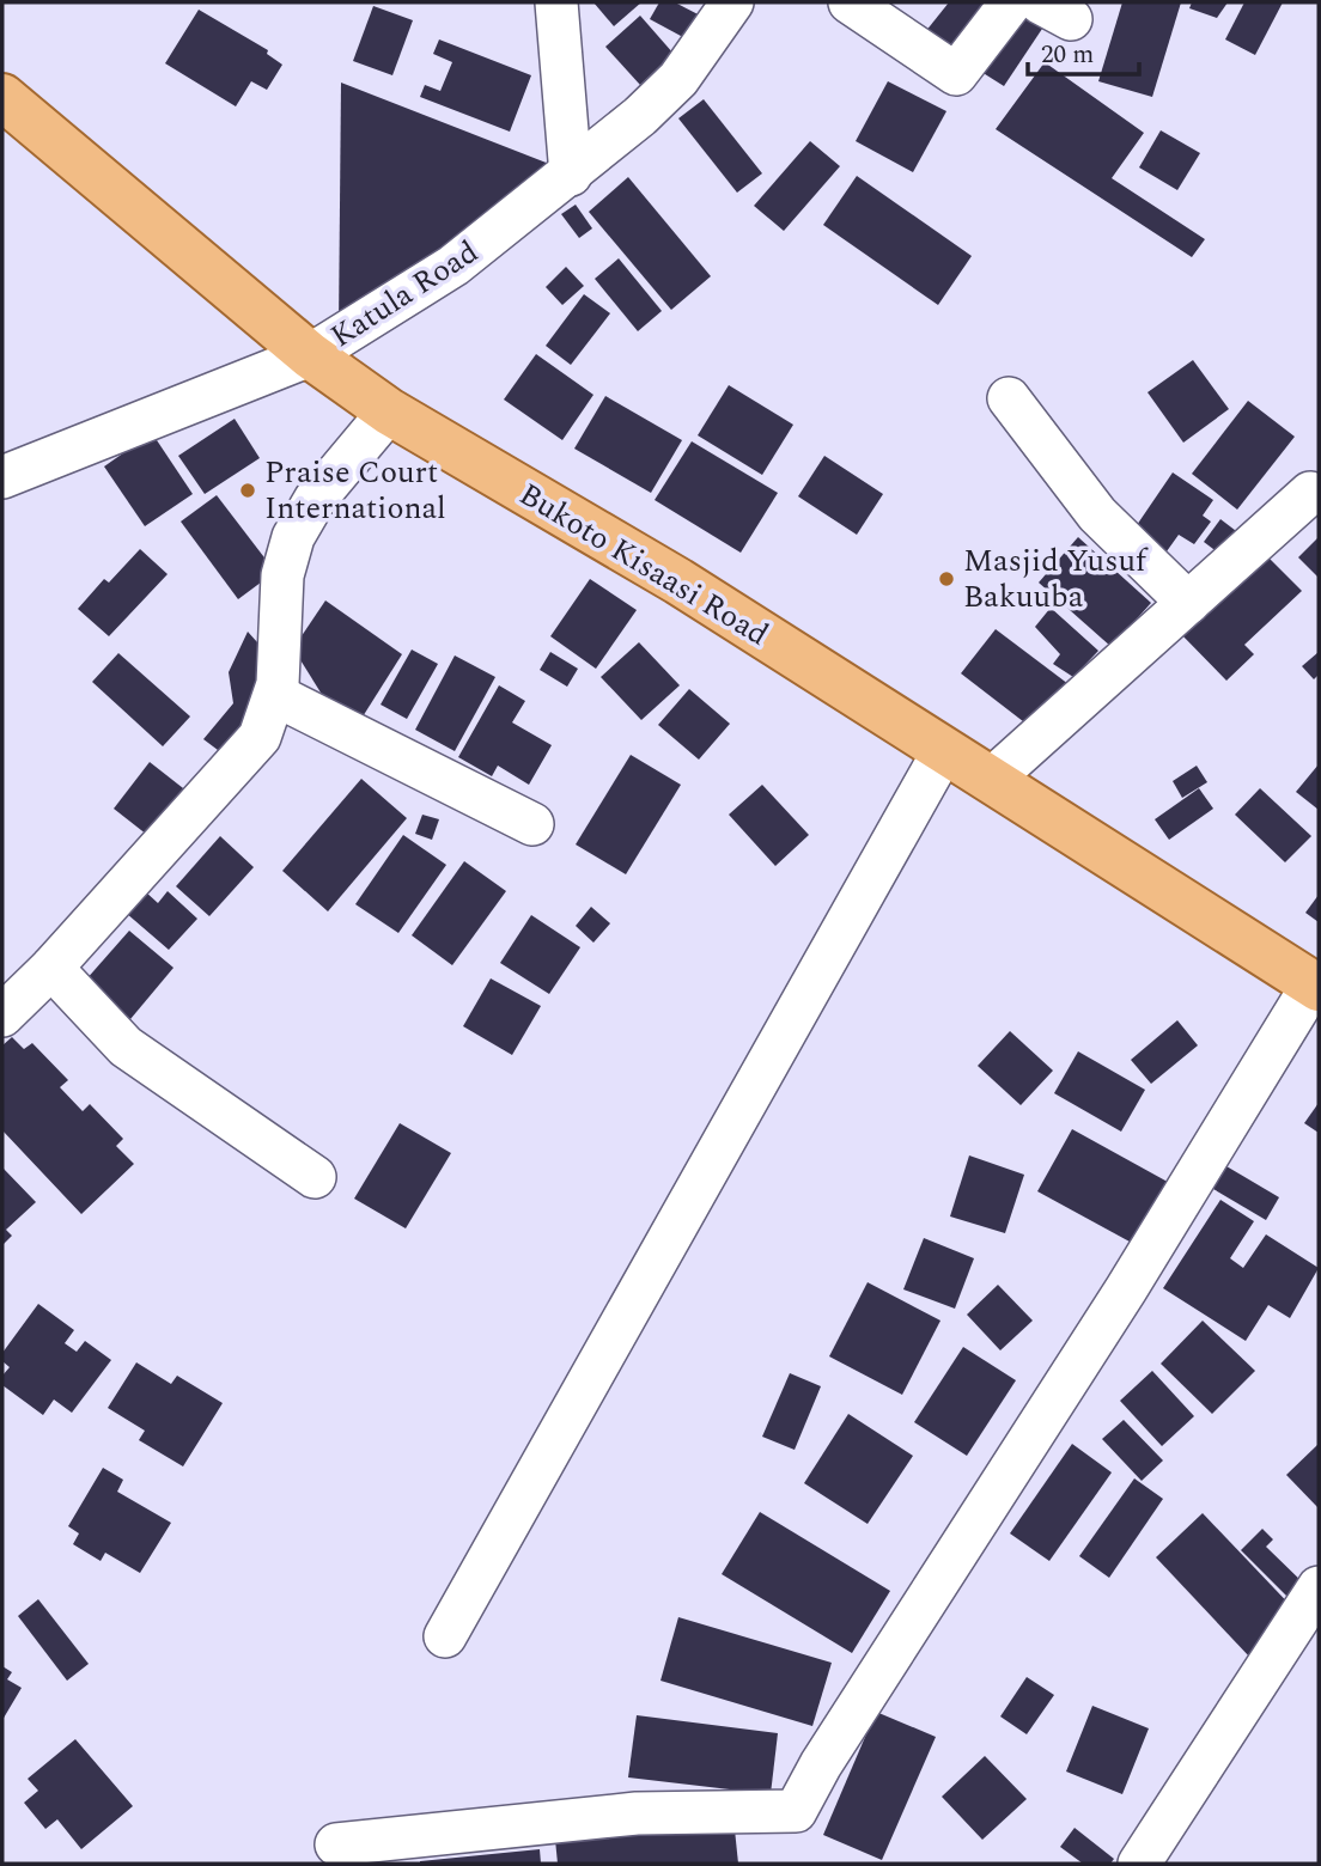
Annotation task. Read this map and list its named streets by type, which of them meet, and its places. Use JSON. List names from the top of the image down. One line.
{"streets":{"main road":["Bukoto Kisaasi Road"],"street":["Katula Road"]},"crossings":[["Katula Road","Bukoto Kisaasi Road"]],"places":["Praise Court International","Masjid Yusuf Bakuuba"],"scale_bar":"20 m"}
